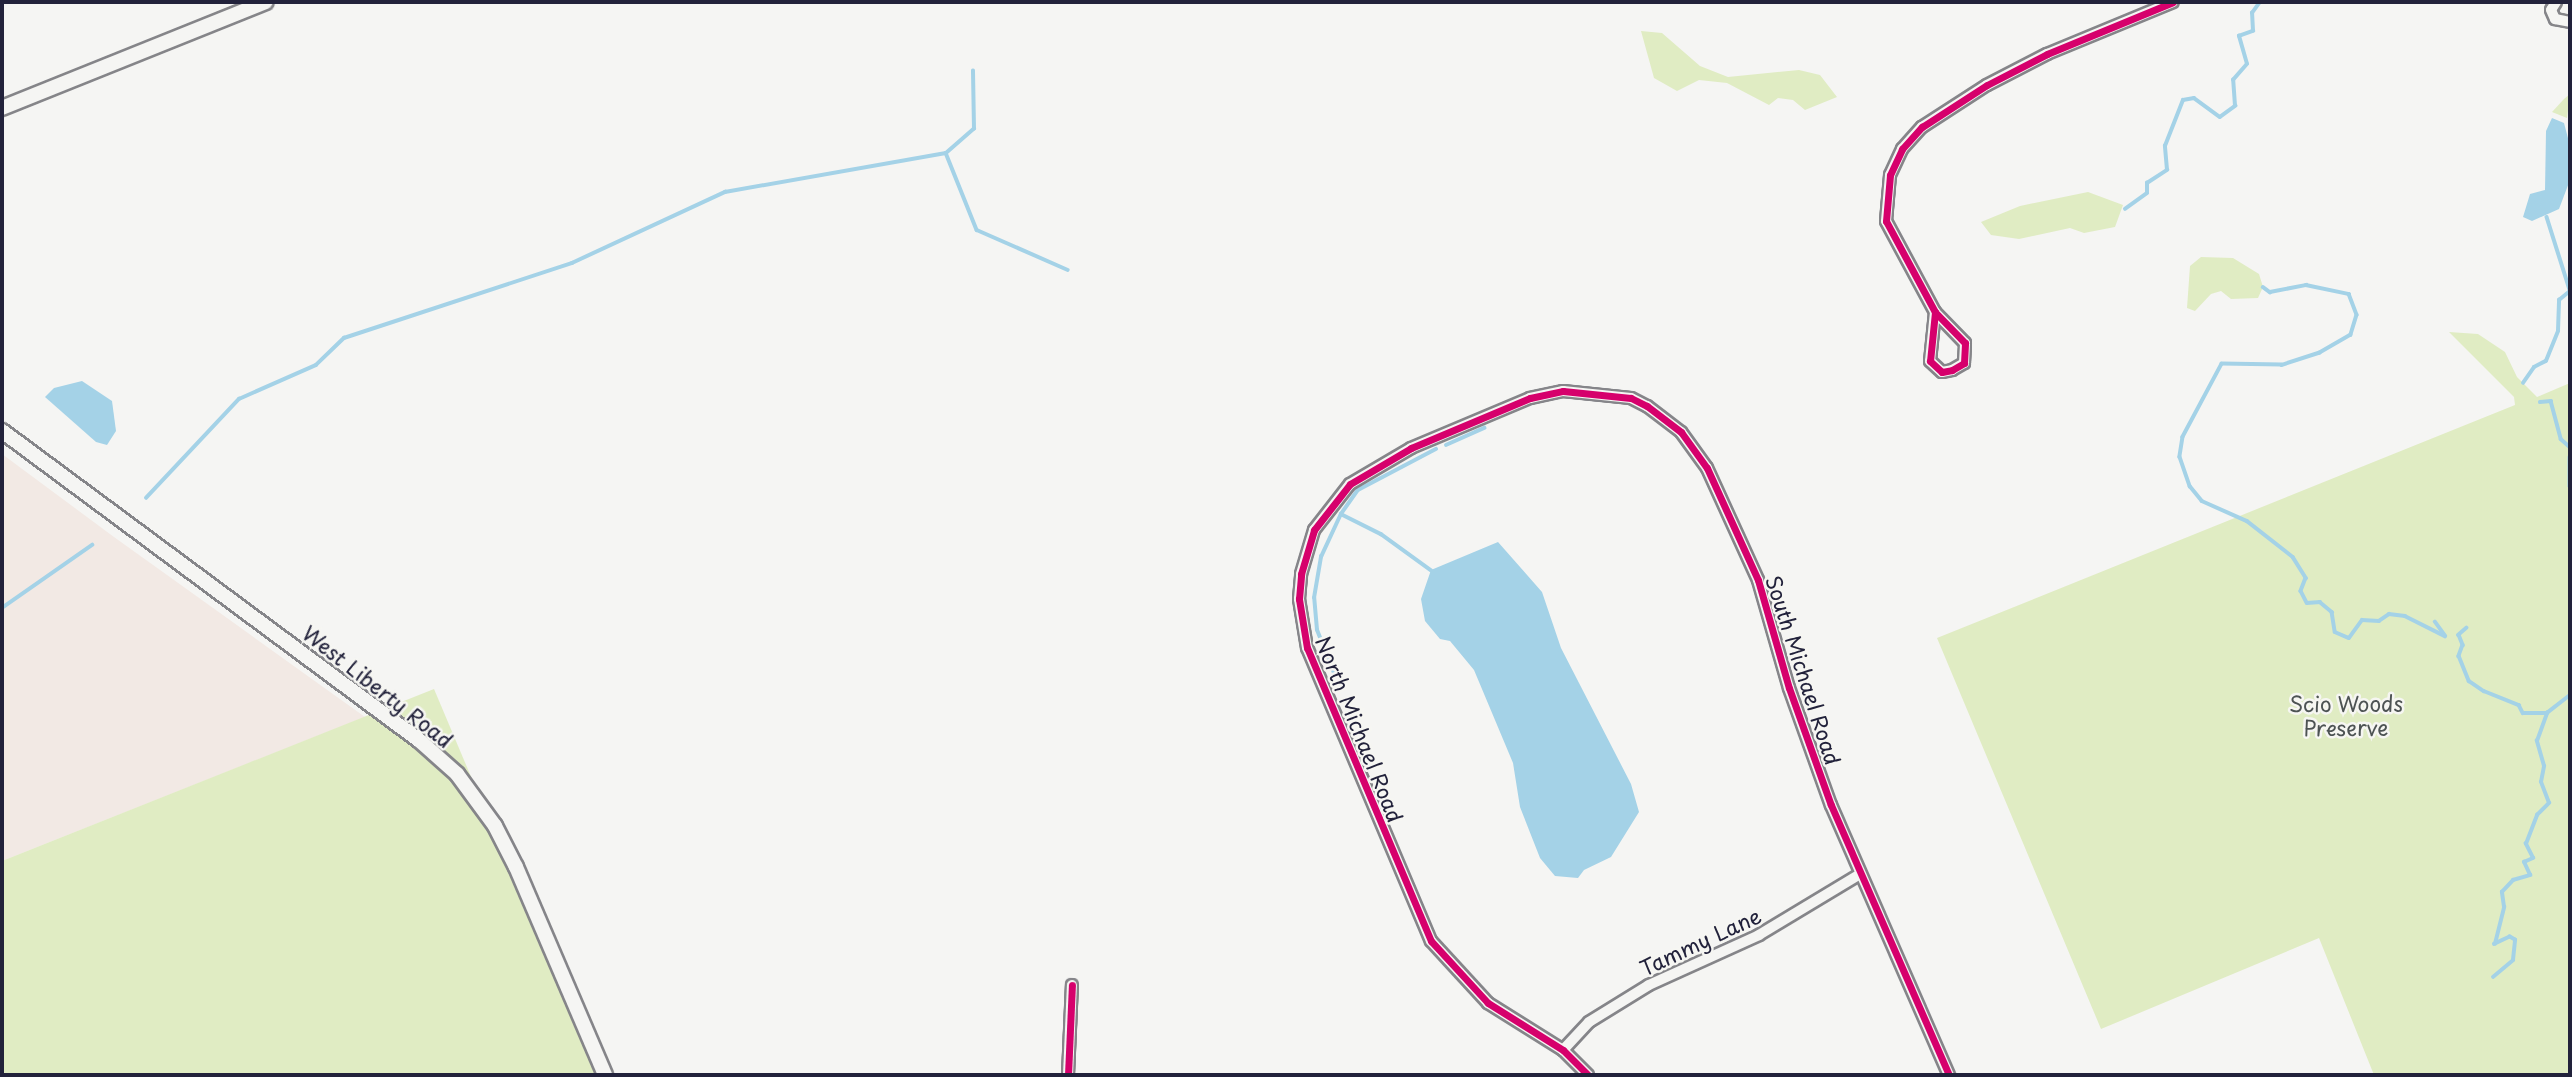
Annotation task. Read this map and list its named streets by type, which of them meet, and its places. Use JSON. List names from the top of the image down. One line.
{"streets":{"main road":["West Liberty Road"],"street":["South Michael Road","North Michael Road","Tammy Lane"]},"crossings":[["South Michael Road","North Michael Road"],["South Michael Road","Tammy Lane"],["North Michael Road","Tammy Lane"]],"parks":["Scio Woods Preserve"]}
